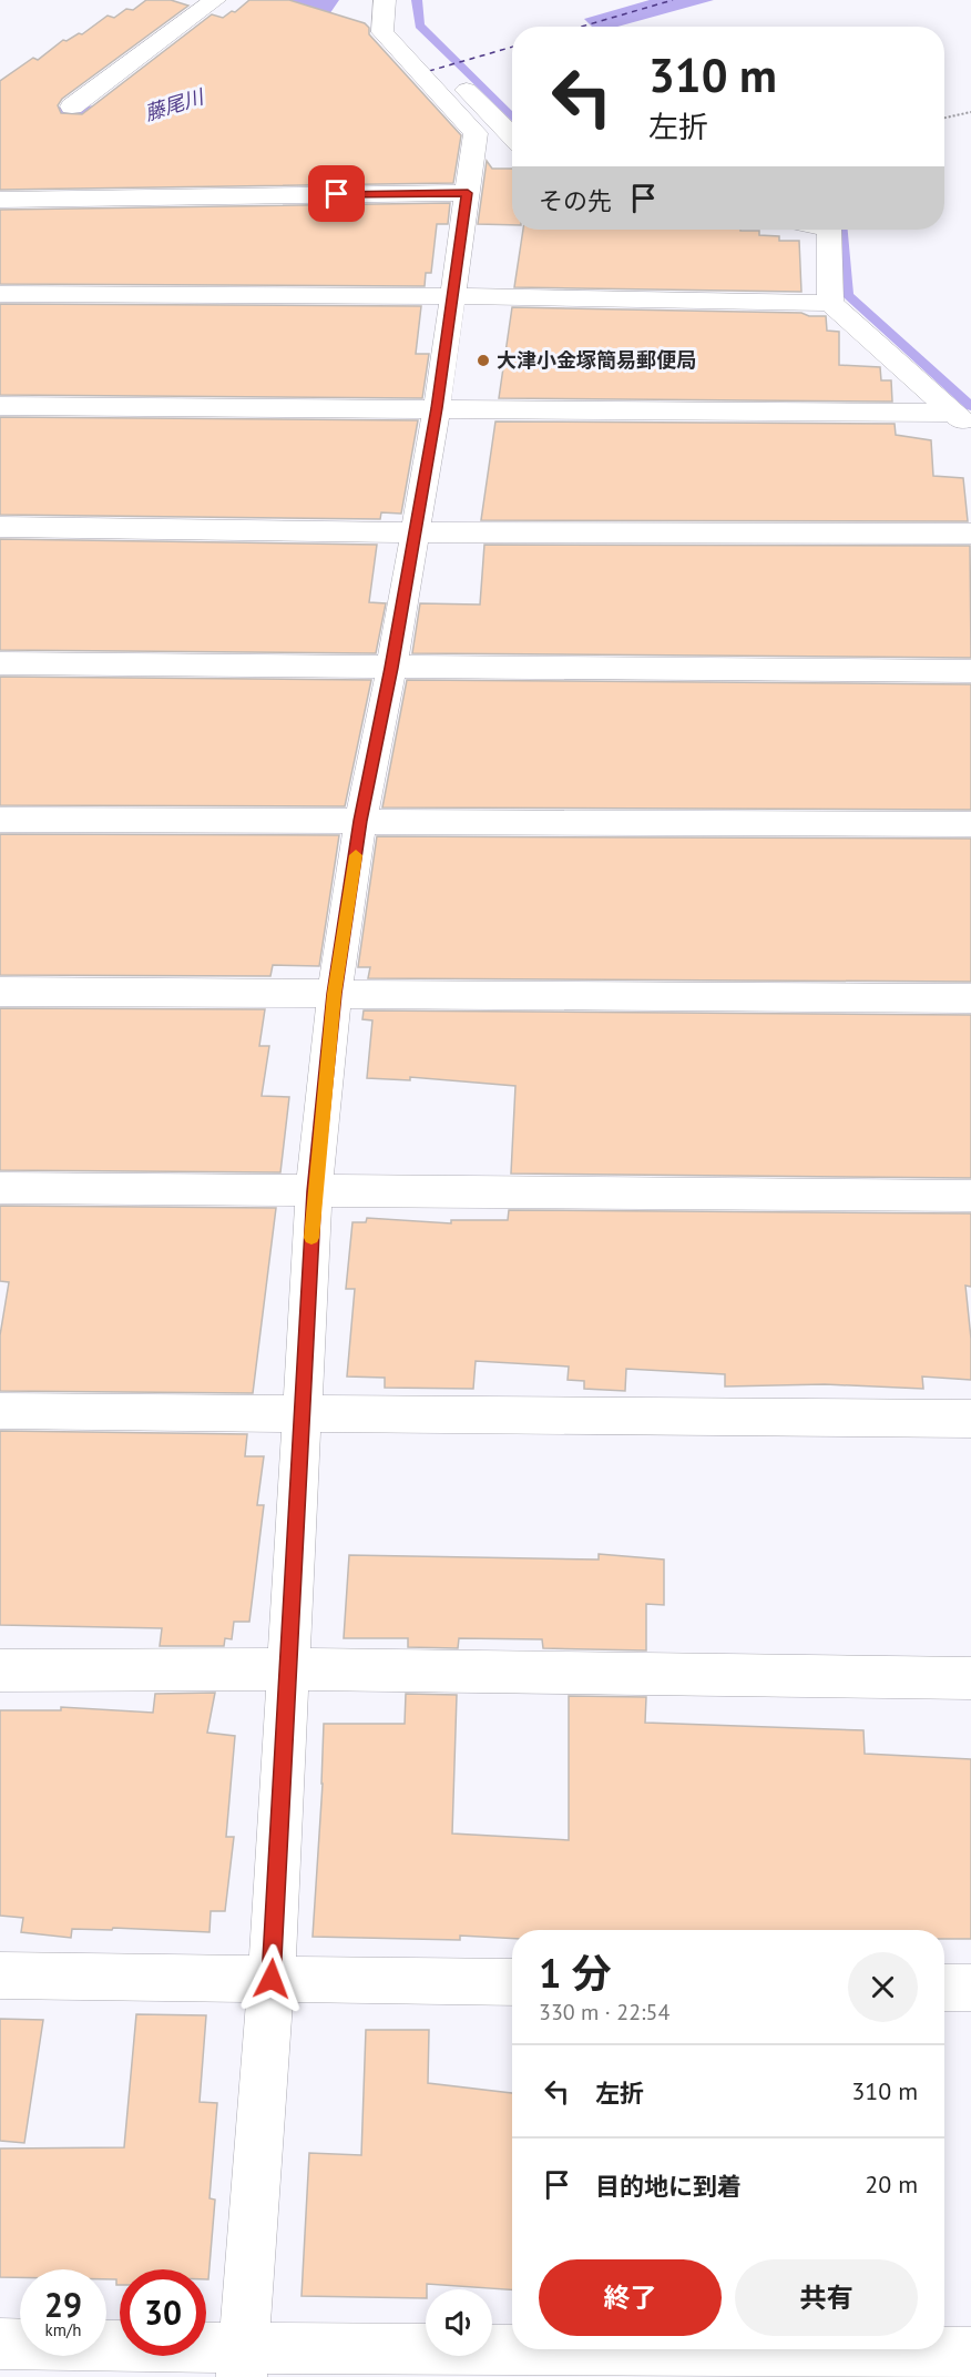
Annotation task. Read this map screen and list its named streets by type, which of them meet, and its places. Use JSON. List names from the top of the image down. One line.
{"water":["藤尾川"],"places":["大津小金塚簡易郵便局"],"page":{"turn":["310 m","左折"],"then":"その先","heading":["1 分","330 m · 22:54"],"list":[{"name":"左折","value":"310 m"},{"name":"目的地に到着","value":"20 m"}],"buttons":["終了","共有"],"speed":"29 km/h","limit":"30"}}
